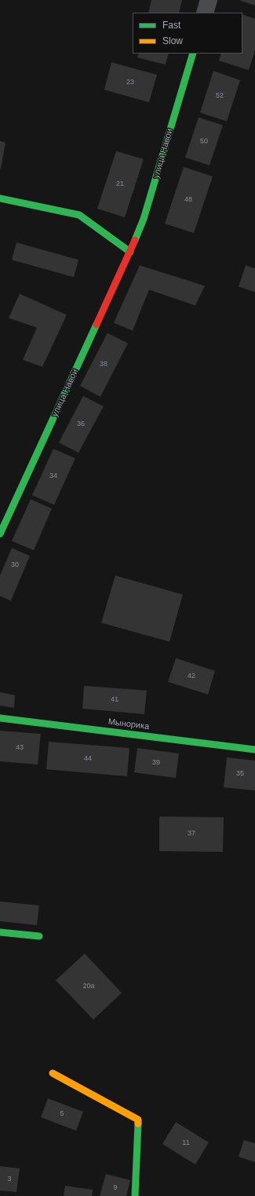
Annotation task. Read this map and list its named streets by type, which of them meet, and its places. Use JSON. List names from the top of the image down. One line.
{"streets":{"street":["улица Навои","Мынорика"]},"house_numbers":["23","52","50","21","48","38","36","34","30","42","41","43","44","39","35","37","20а","5","11","3","9"],"legend":["Fast","Slow"]}
